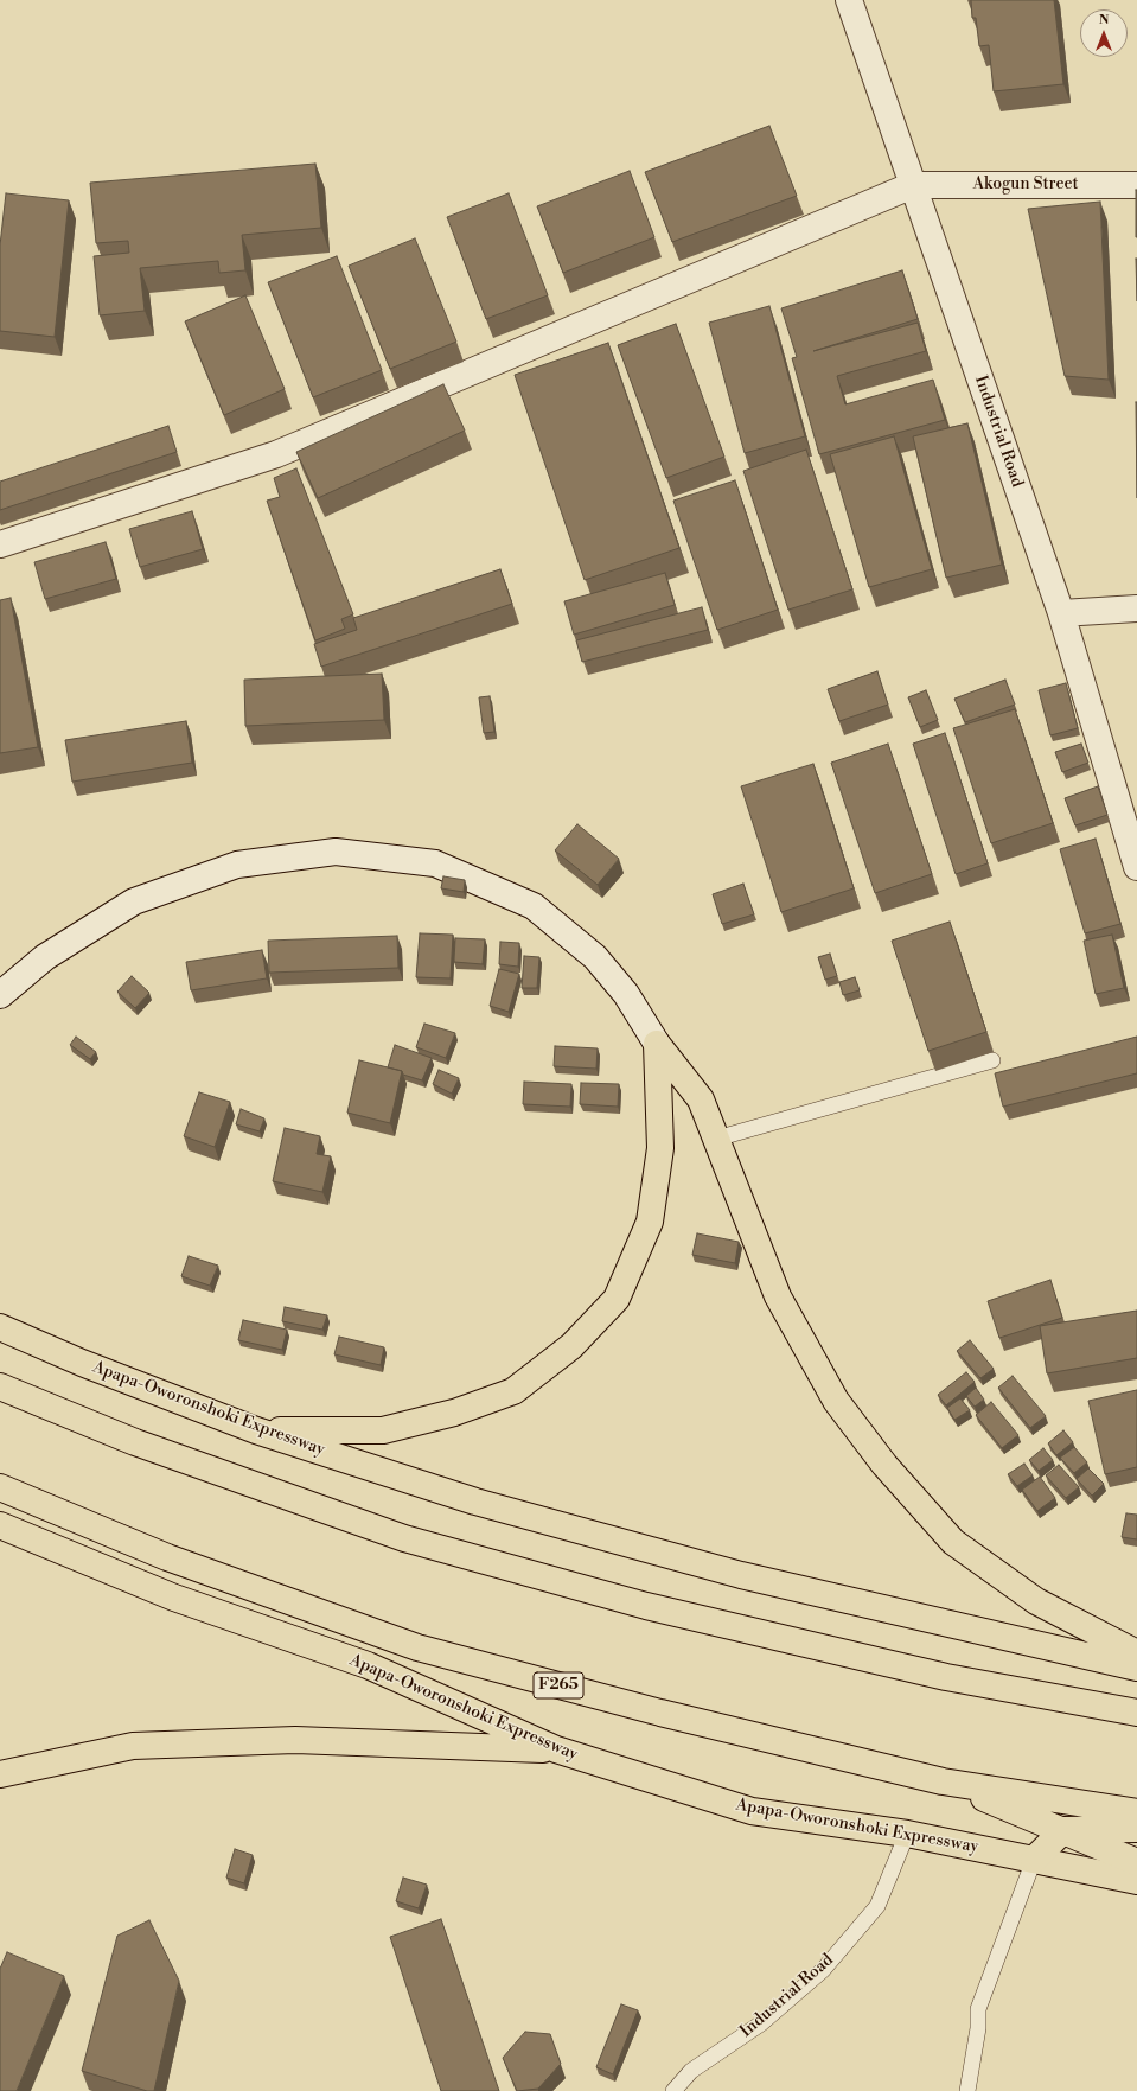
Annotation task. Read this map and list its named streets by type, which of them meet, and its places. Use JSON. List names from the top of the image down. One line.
{"streets":{"main road":["Apapa-Oworonshoki Expressway","F265"],"street":["Akogun Street","Industrial Road"]},"crossings":[["Akogun Street","Industrial Road"],["Industrial Road","Apapa-Oworonshoki Expressway"]],"north":"top"}
